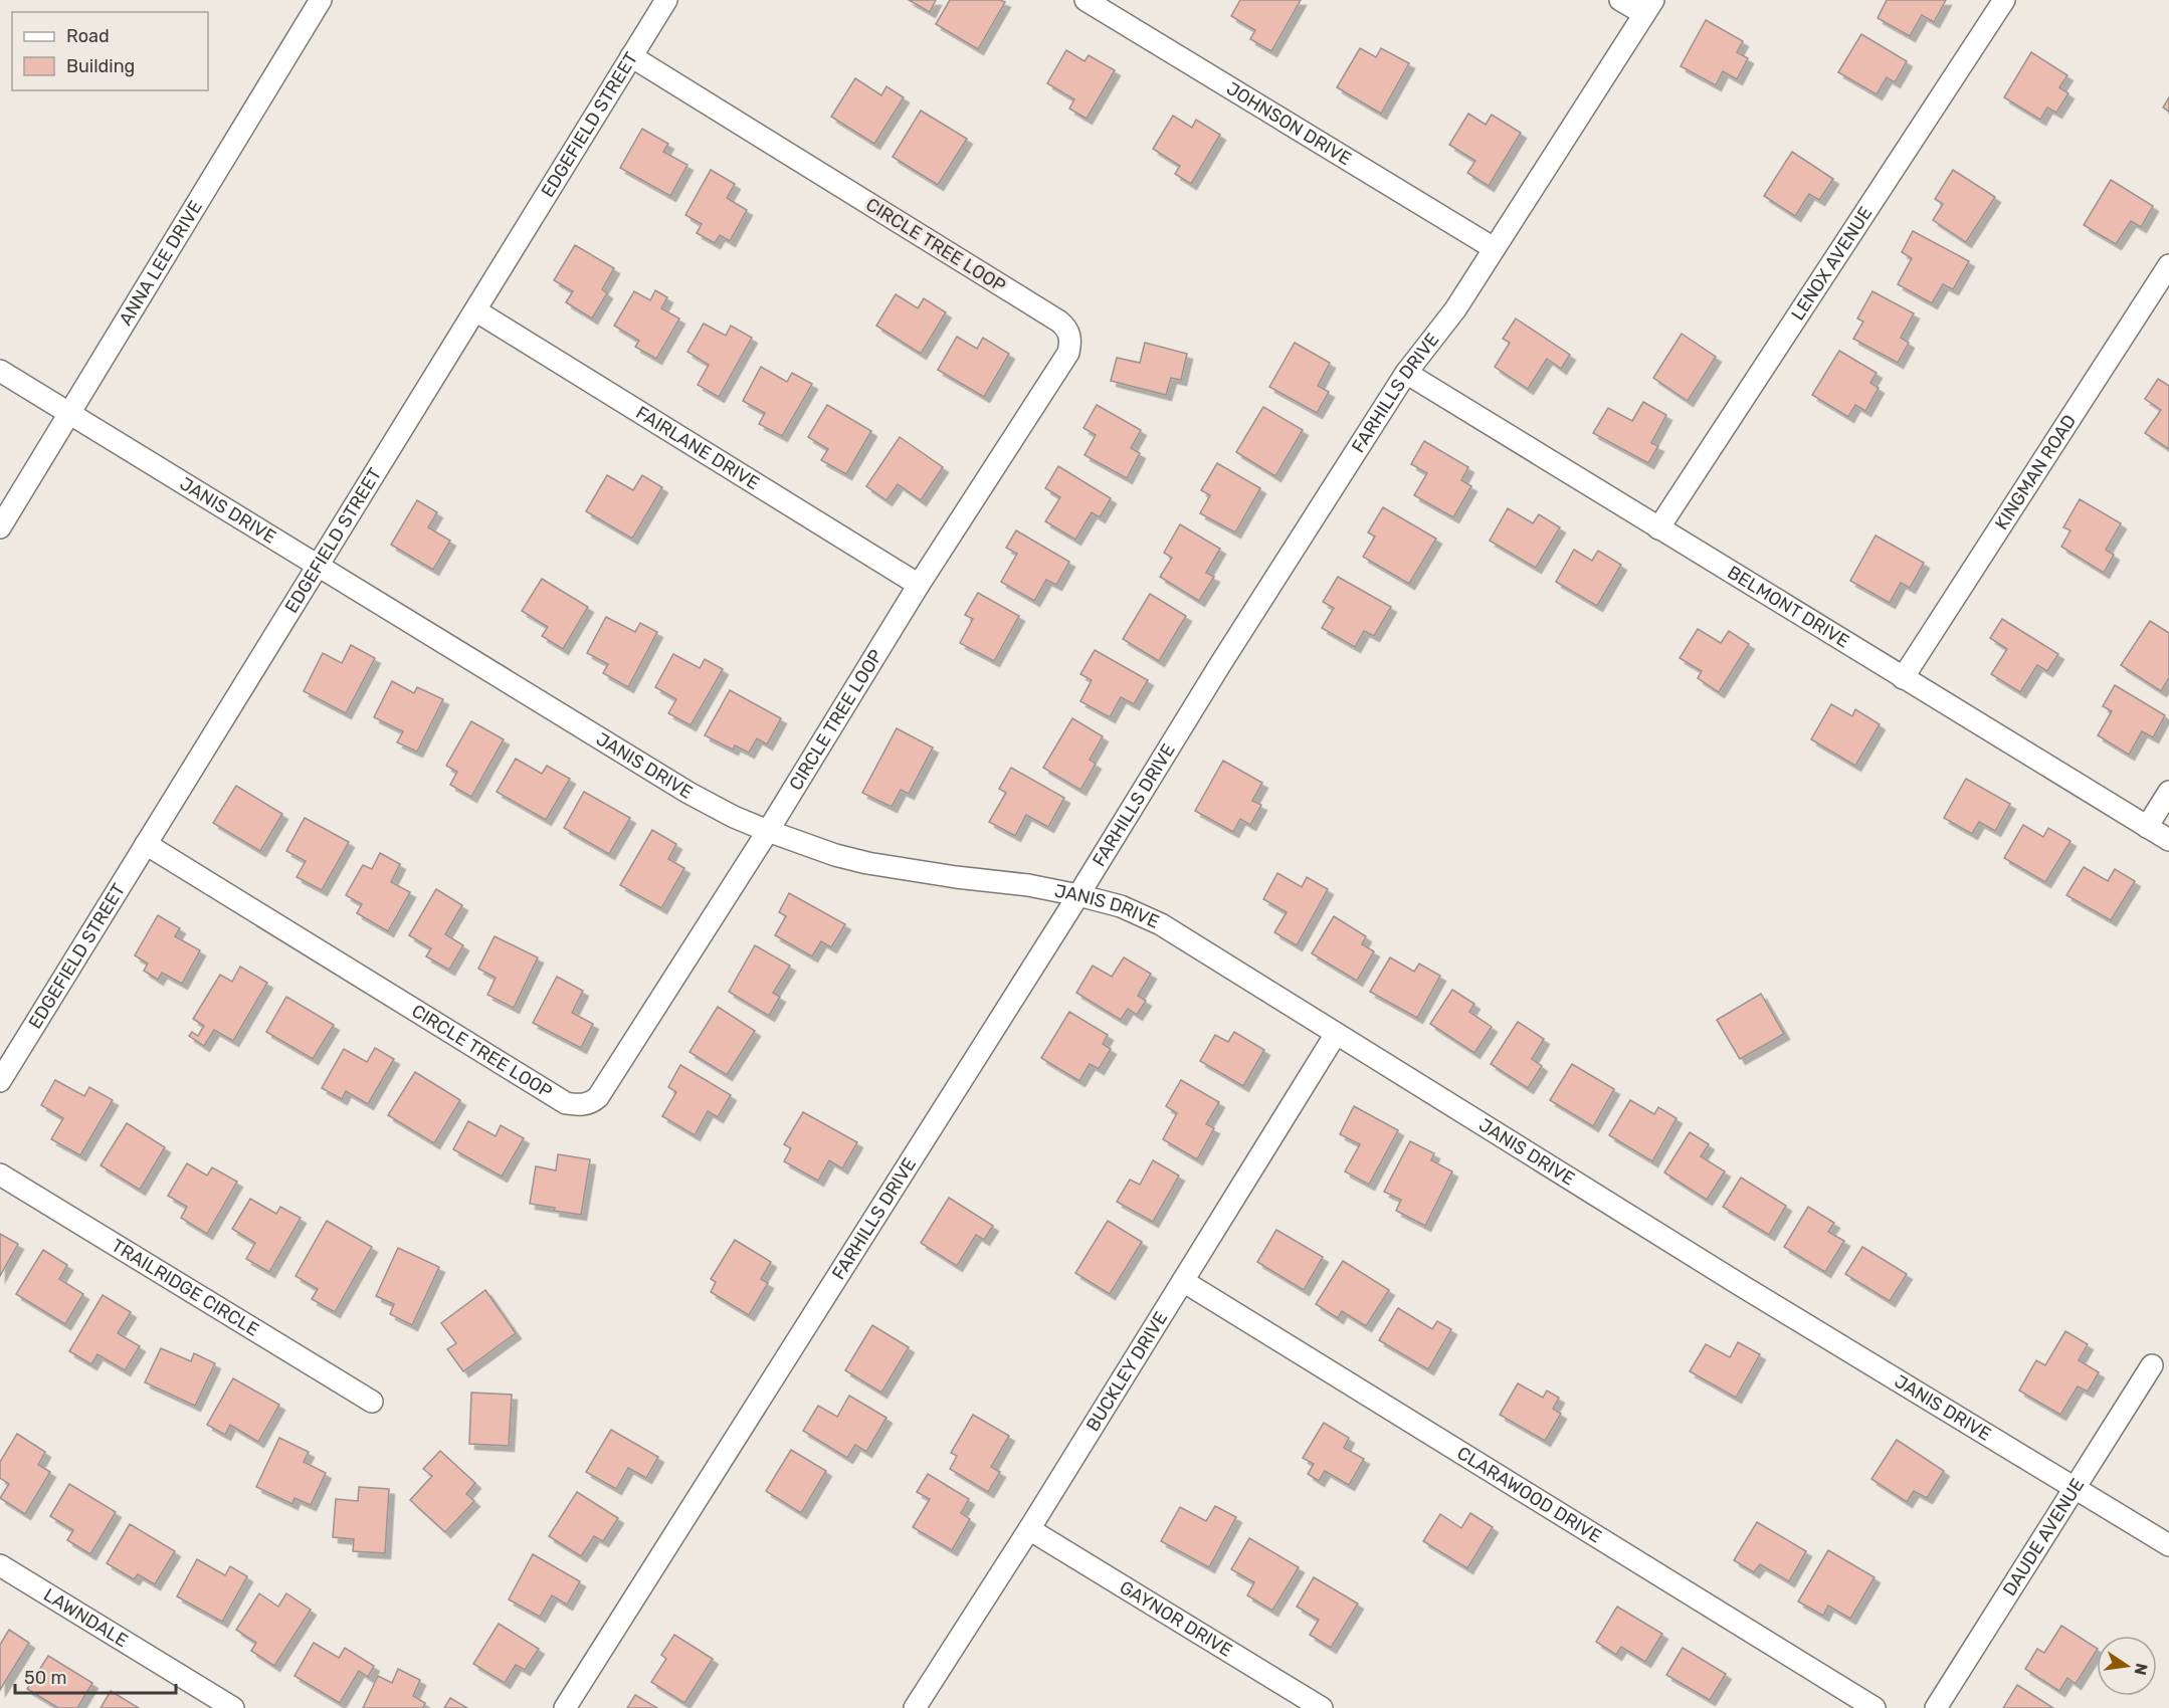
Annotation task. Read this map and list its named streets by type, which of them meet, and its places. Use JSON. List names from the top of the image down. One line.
{"streets":{"street":["JOHNSON DRIVE","EDGEFIELD STREET","CIRCLE TREE LOOP","ANNA LEE DRIVE","LENOX AVENUE","FARHILLS DRIVE","FAIRLANE DRIVE","KINGMAN ROAD","JANIS DRIVE","BELMONT DRIVE","TRAILRIDGE CIRCLE","BUCKLEY DRIVE","CLARAWOOD DRIVE","DAUDE AVENUE","LAWNDALE","GAYNOR DRIVE"]},"crossings":[["JOHNSON DRIVE","FARHILLS DRIVE"],["EDGEFIELD STREET","CIRCLE TREE LOOP"],["EDGEFIELD STREET","FAIRLANE DRIVE"],["EDGEFIELD STREET","JANIS DRIVE"],["CIRCLE TREE LOOP","FAIRLANE DRIVE"],["CIRCLE TREE LOOP","JANIS DRIVE"],["ANNA LEE DRIVE","JANIS DRIVE"],["LENOX AVENUE","BELMONT DRIVE"],["FARHILLS DRIVE","JANIS DRIVE"],["FARHILLS DRIVE","BELMONT DRIVE"],["KINGMAN ROAD","BELMONT DRIVE"],["JANIS DRIVE","BUCKLEY DRIVE"],["JANIS DRIVE","DAUDE AVENUE"],["BUCKLEY DRIVE","CLARAWOOD DRIVE"],["BUCKLEY DRIVE","GAYNOR DRIVE"]],"legend":["Road","Building"],"scale_bar":"50 m","north":"right"}
